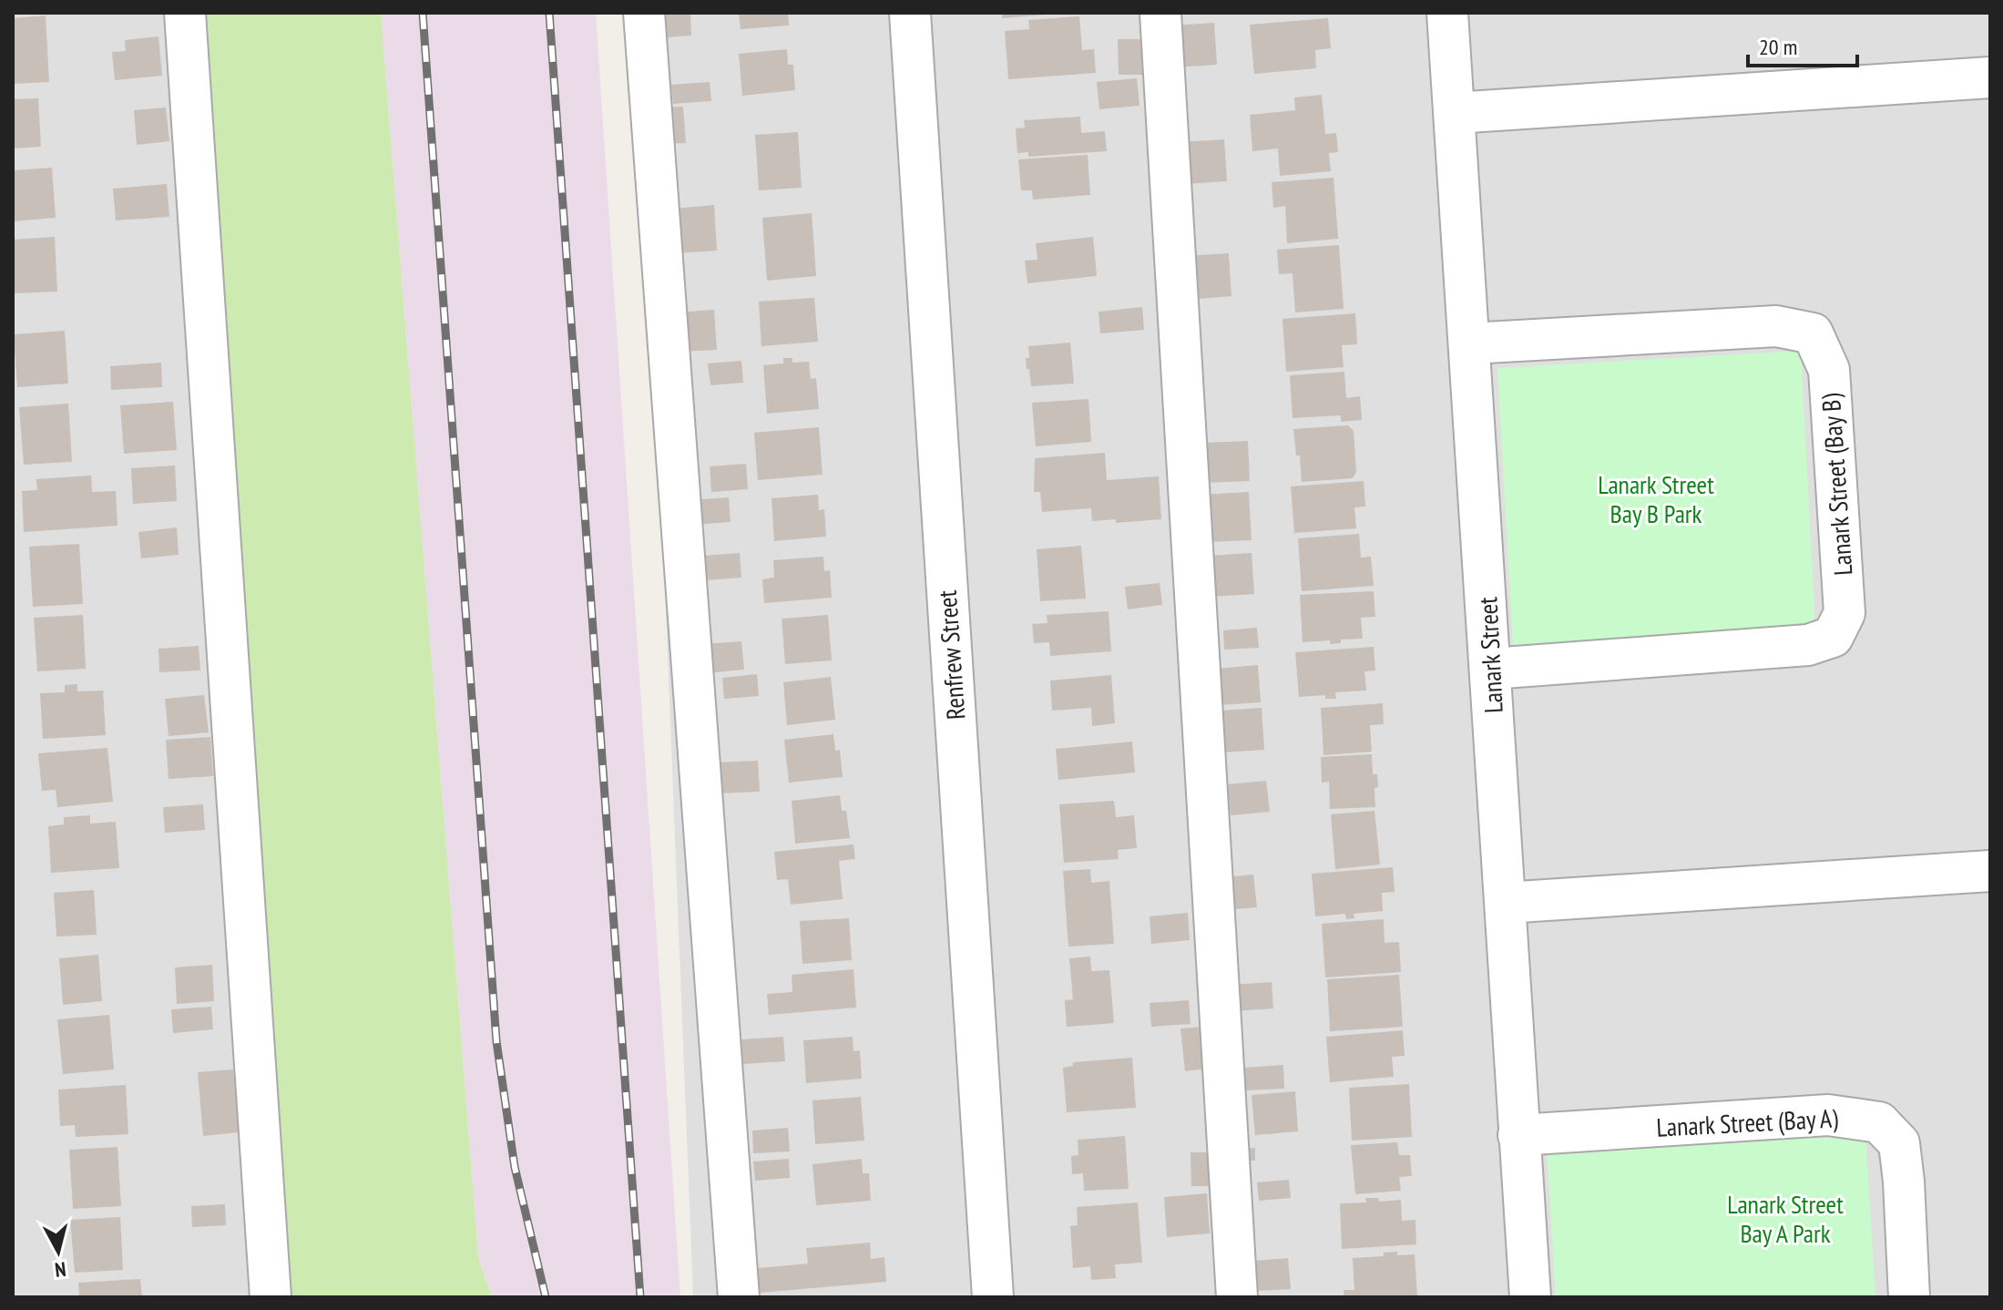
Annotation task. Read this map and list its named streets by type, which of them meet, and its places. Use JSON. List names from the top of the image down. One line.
{"streets":{"street":["Lanark Street (Bay B)","Renfrew Street","Lanark Street","Lanark Street (Bay A)"]},"crossings":[["Lanark Street (Bay B)","Lanark Street"],["Lanark Street","Lanark Street (Bay A)"]],"parks":["Lanark Street Bay B Park","Lanark Street Bay A Park"],"scale_bar":"20 m","north":"bottom"}
